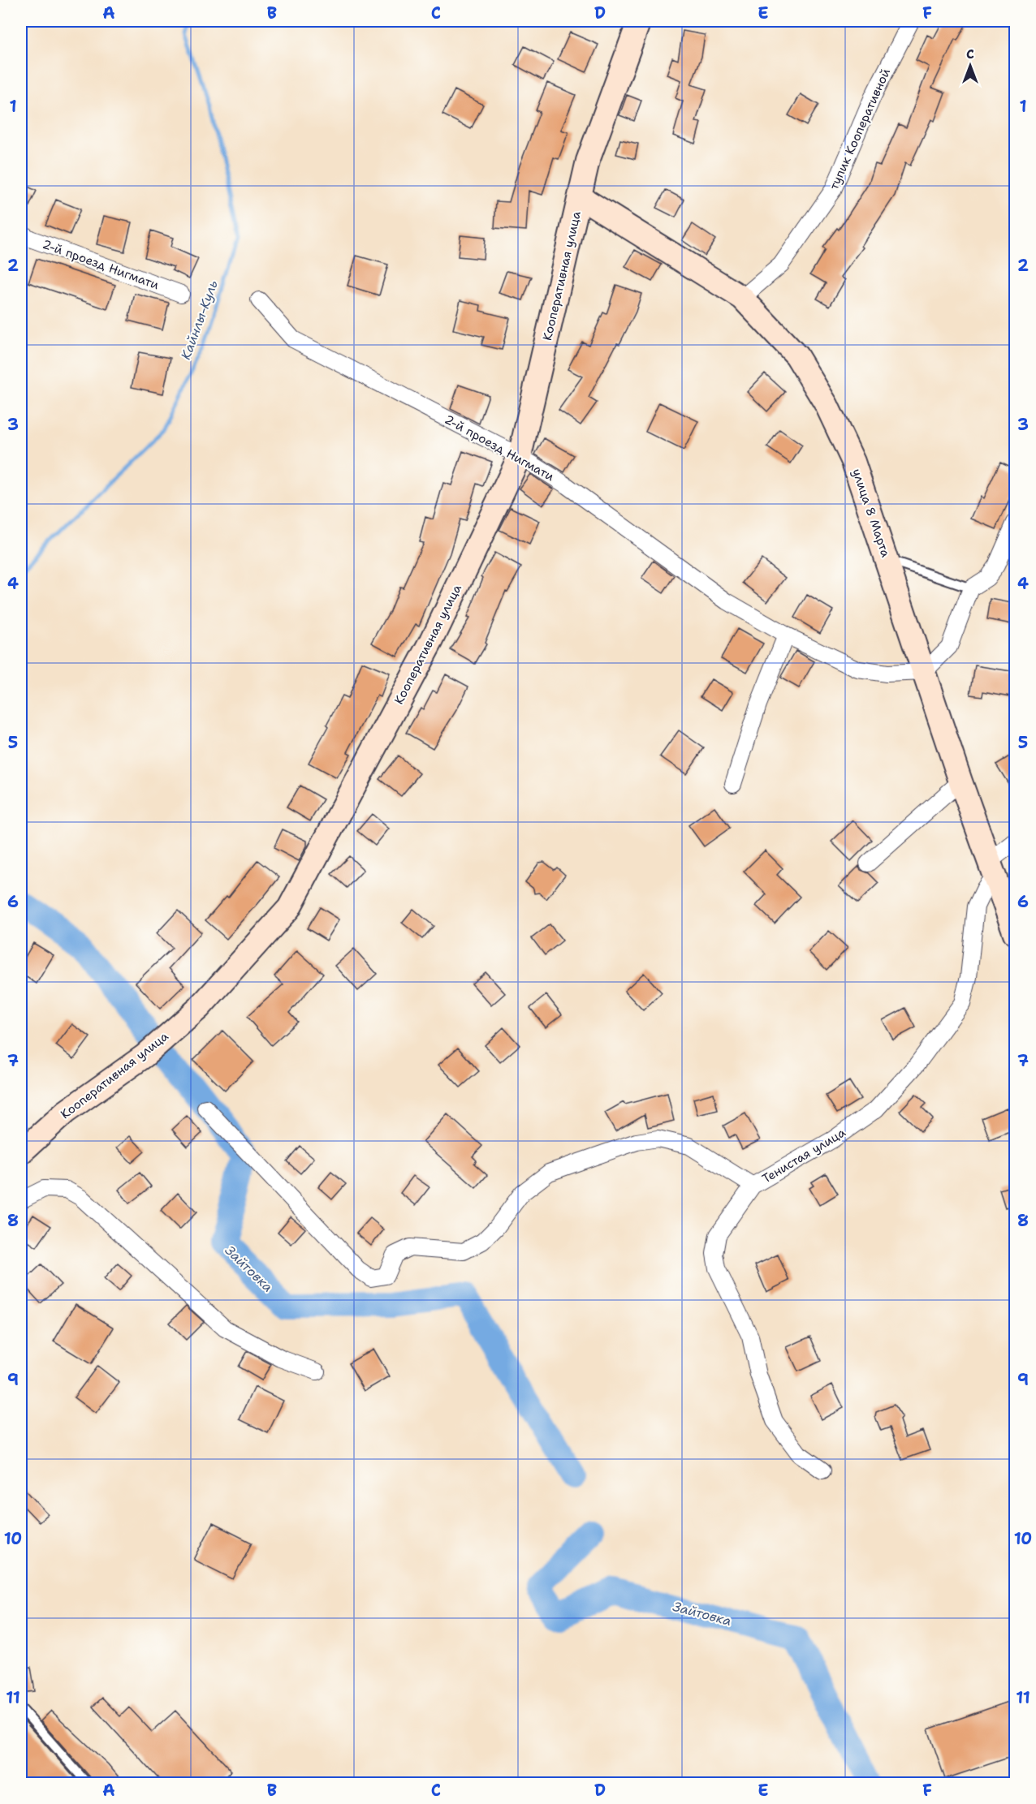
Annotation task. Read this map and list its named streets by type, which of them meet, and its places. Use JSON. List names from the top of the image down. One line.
{"streets":{"main road":["Кооперативная улица","улица 8 Марта"],"street":["тупик Кооперативной","2-й проезд Нигмати","Тенистая улица"]},"crossings":[["тупик Кооперативной","улица 8 Марта"],["2-й проезд Нигмати","Кооперативная улица"],["2-й проезд Нигмати","улица 8 Марта"],["Кооперативная улица","улица 8 Марта"],["улица 8 Марта","Тенистая улица"]],"water":["Кайнлы-Куль","Зайтовка"],"north":"top","grid":{"columns":["A","B","C","D","E","F"],"rows":["1","2","3","4","5","6","7","8","9","10","11"]}}
